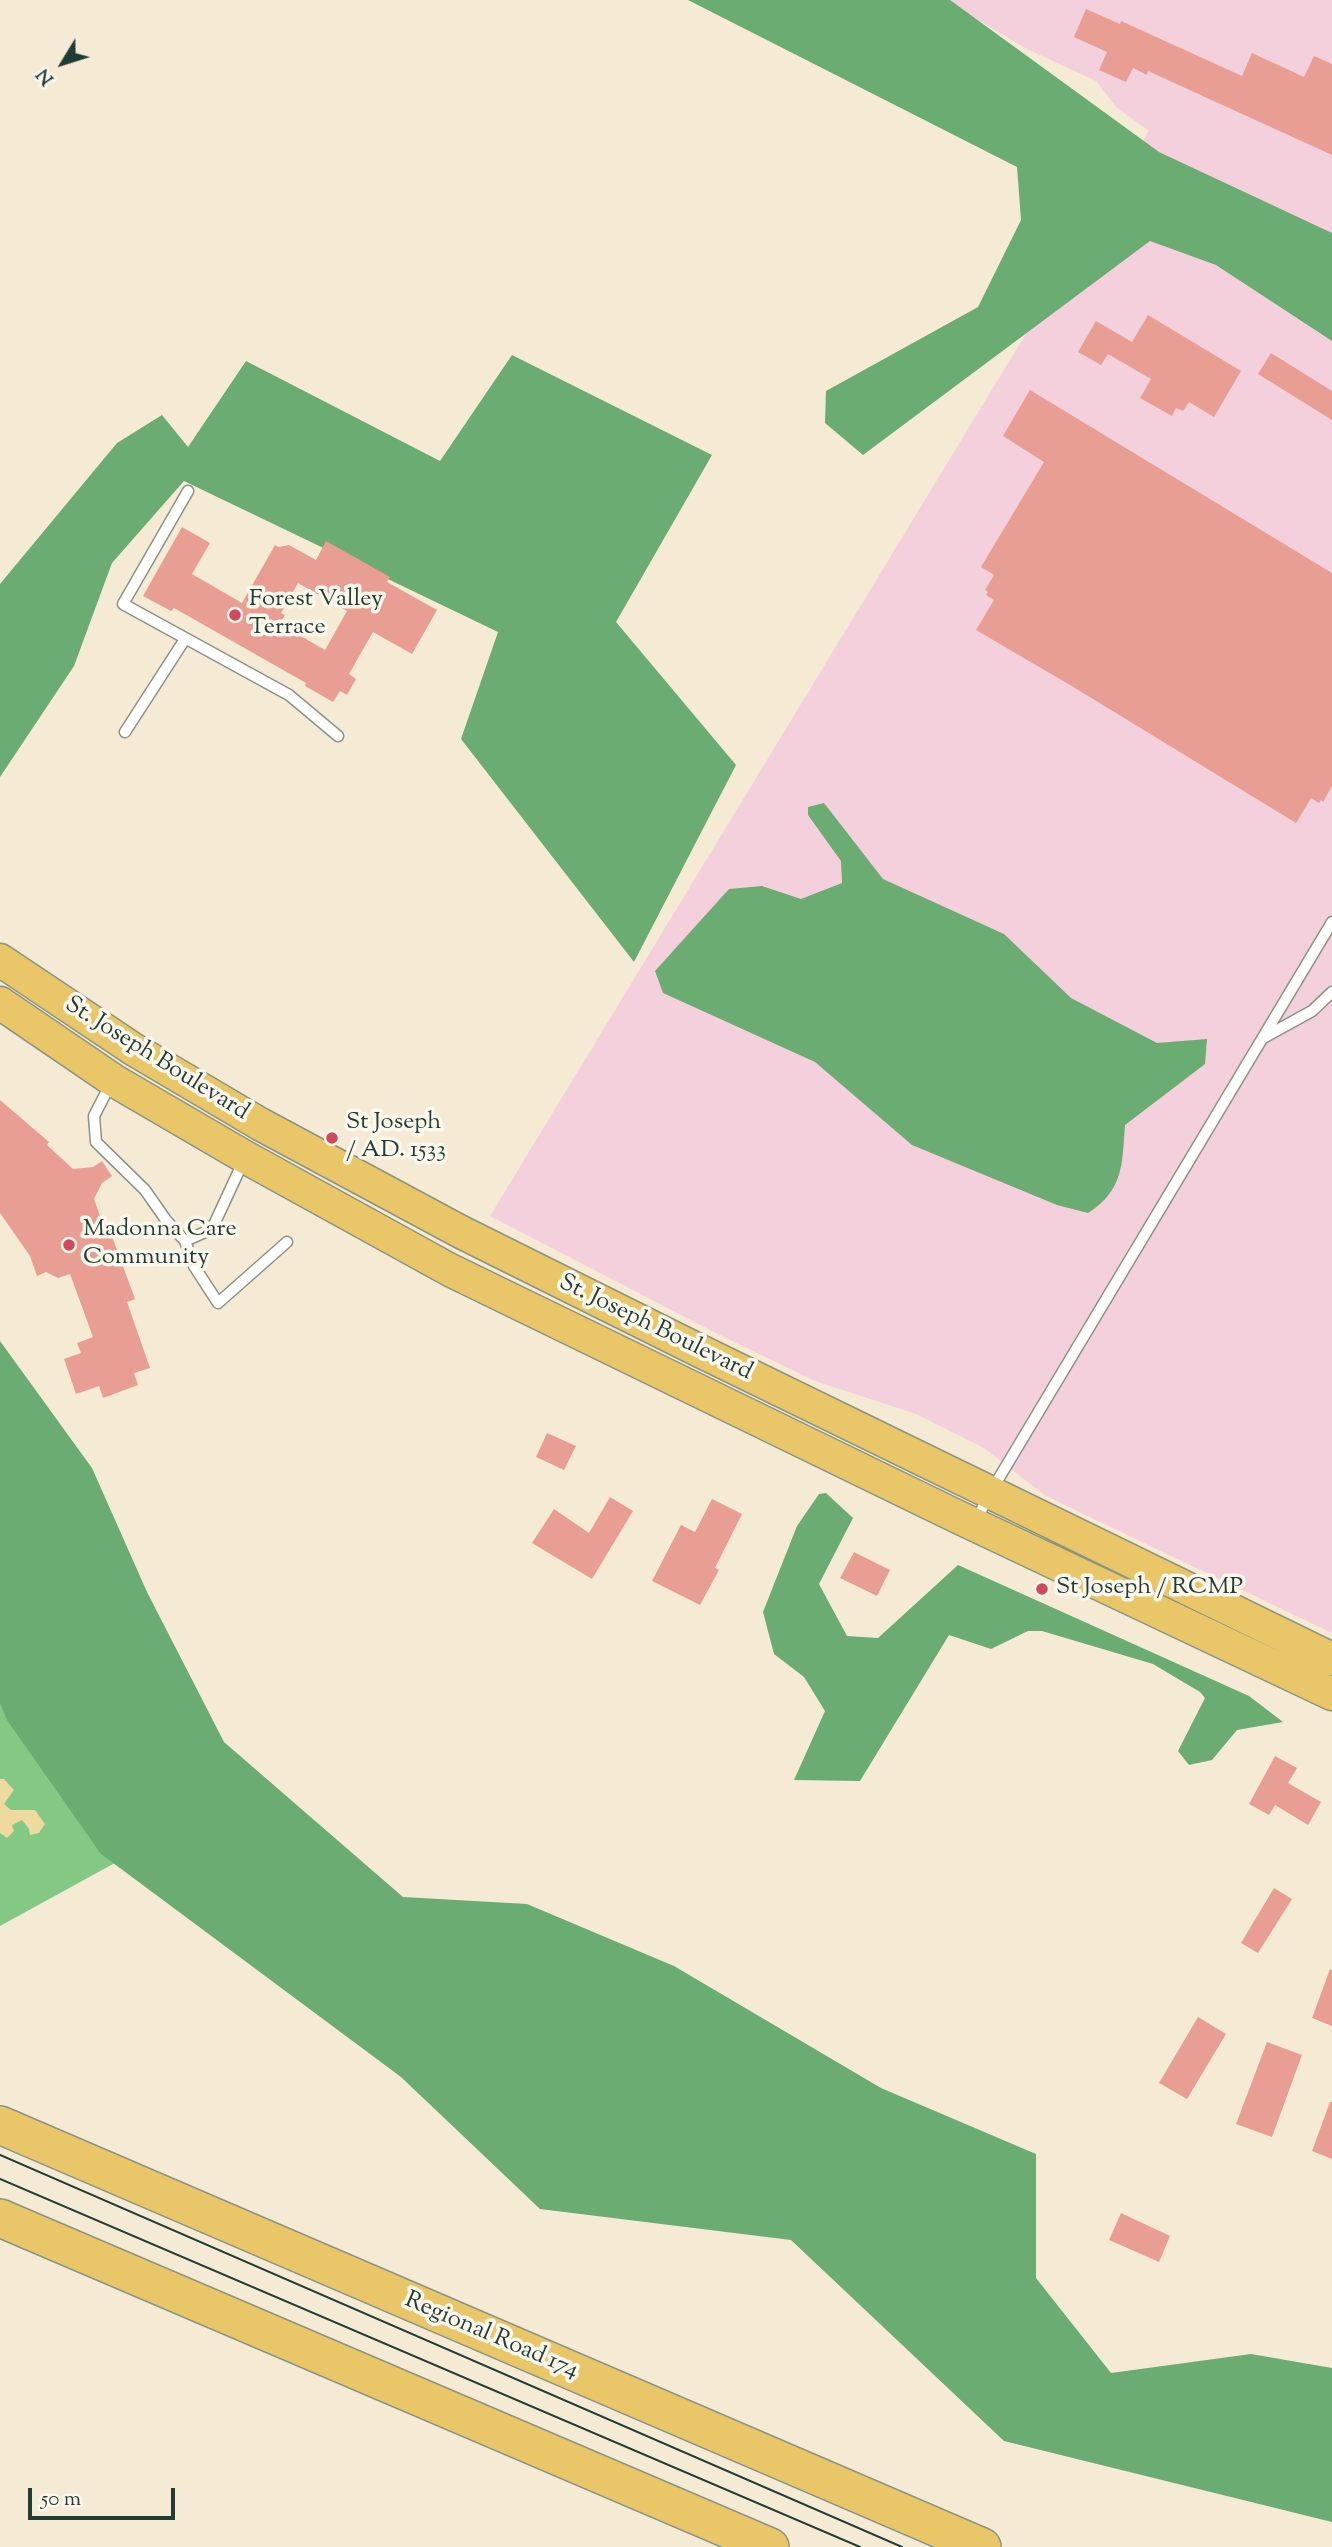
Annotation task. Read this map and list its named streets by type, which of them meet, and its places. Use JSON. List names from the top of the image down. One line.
{"streets":{"highway":["Regional Road 174"],"main road":["St. Joseph Boulevard"]},"places":["Forest Valley Terrace","St Joseph / AD. 1533","Madonna Care Community","St Joseph / RCMP"],"scale_bar":"50 m","north":"bottom left"}
